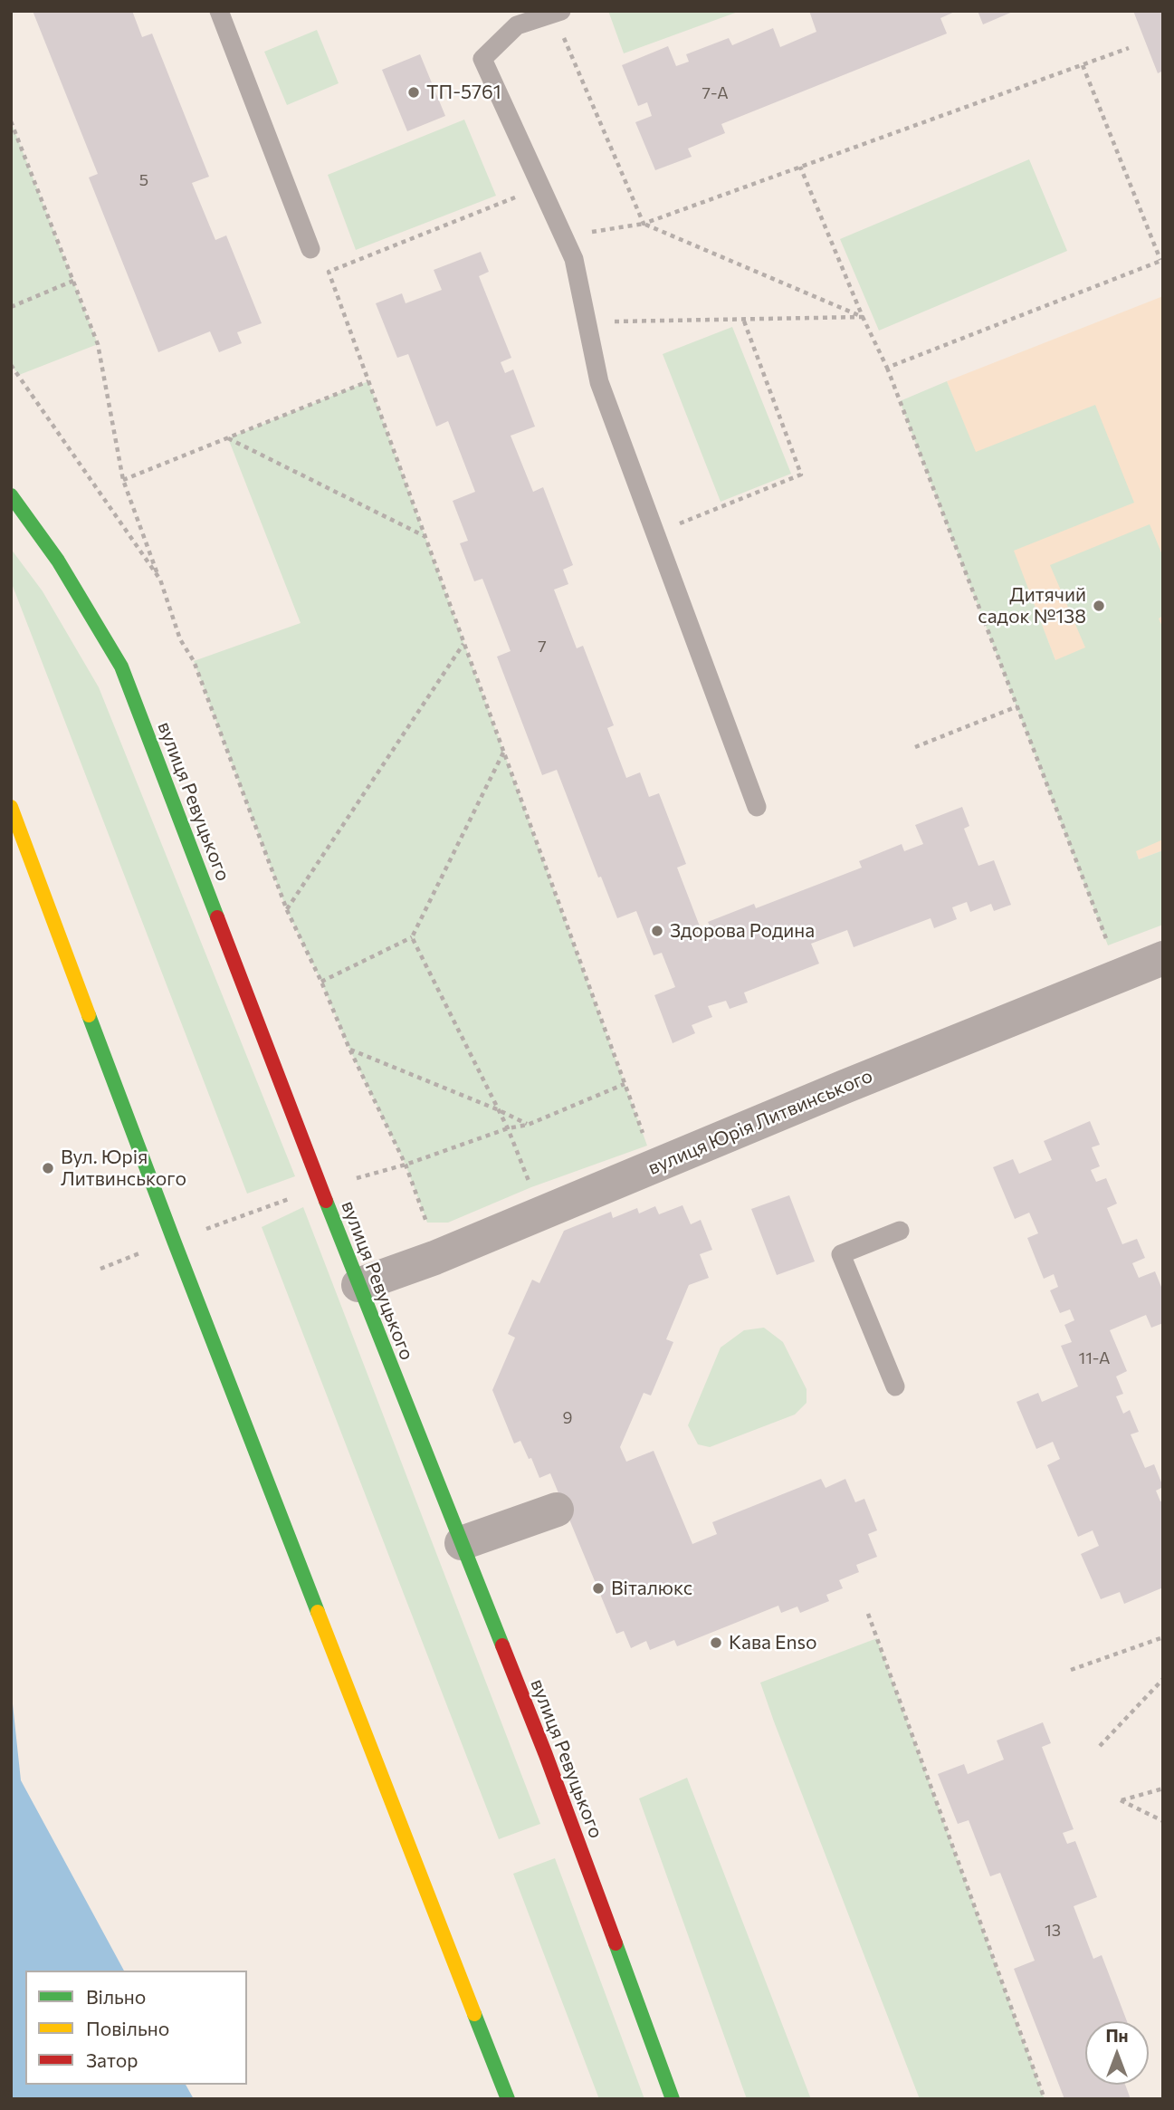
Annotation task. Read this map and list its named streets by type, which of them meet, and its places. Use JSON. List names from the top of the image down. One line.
{"streets":{"street":["вулиця Ревуцького","вулиця Юрія Литвинського"]},"crossings":[["вулиця Ревуцького","вулиця Юрія Литвинського"]],"places":["ТП-5761","Дитячий садок №138","Здорова Родина","Вул. Юрія Литвинського","Віталюкс","Кава Enso"],"house_numbers":["7-А","5","7","11-А","9","13"],"legend":["Вільно","Повільно","Затор"],"north":"top"}
